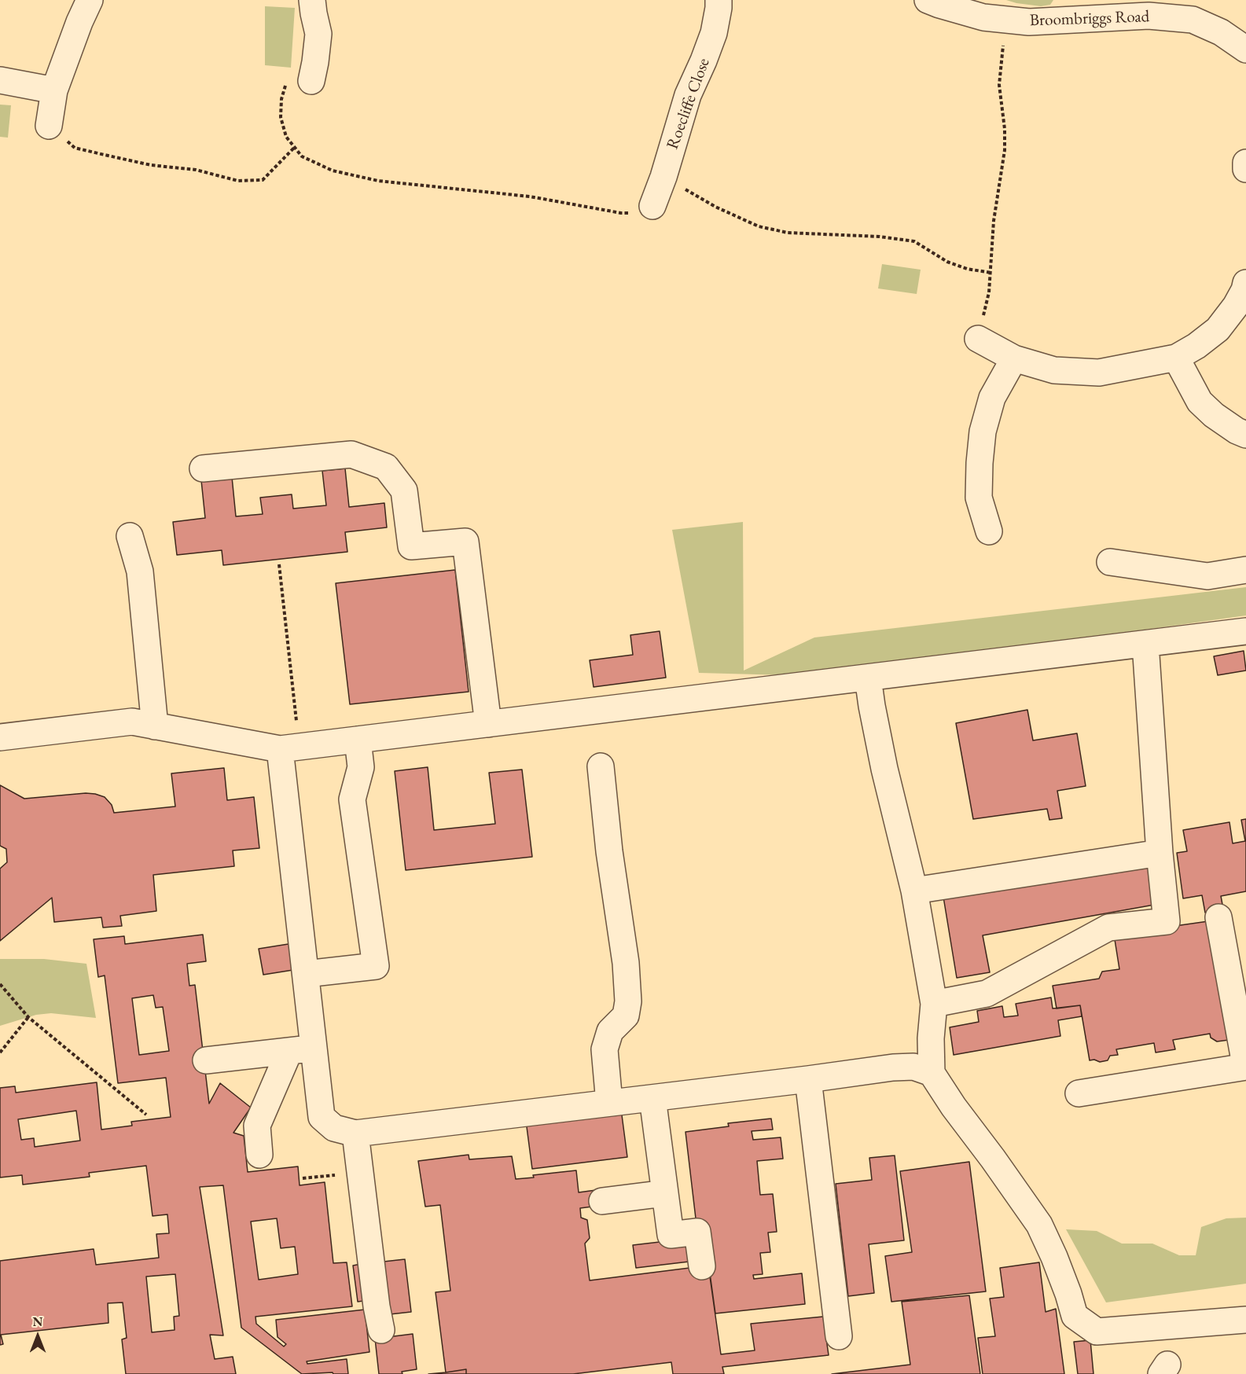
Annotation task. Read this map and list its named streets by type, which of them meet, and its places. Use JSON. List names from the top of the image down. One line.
{"streets":{"street":["Broombriggs Road","Roecliffe Close"]},"north":"top"}
